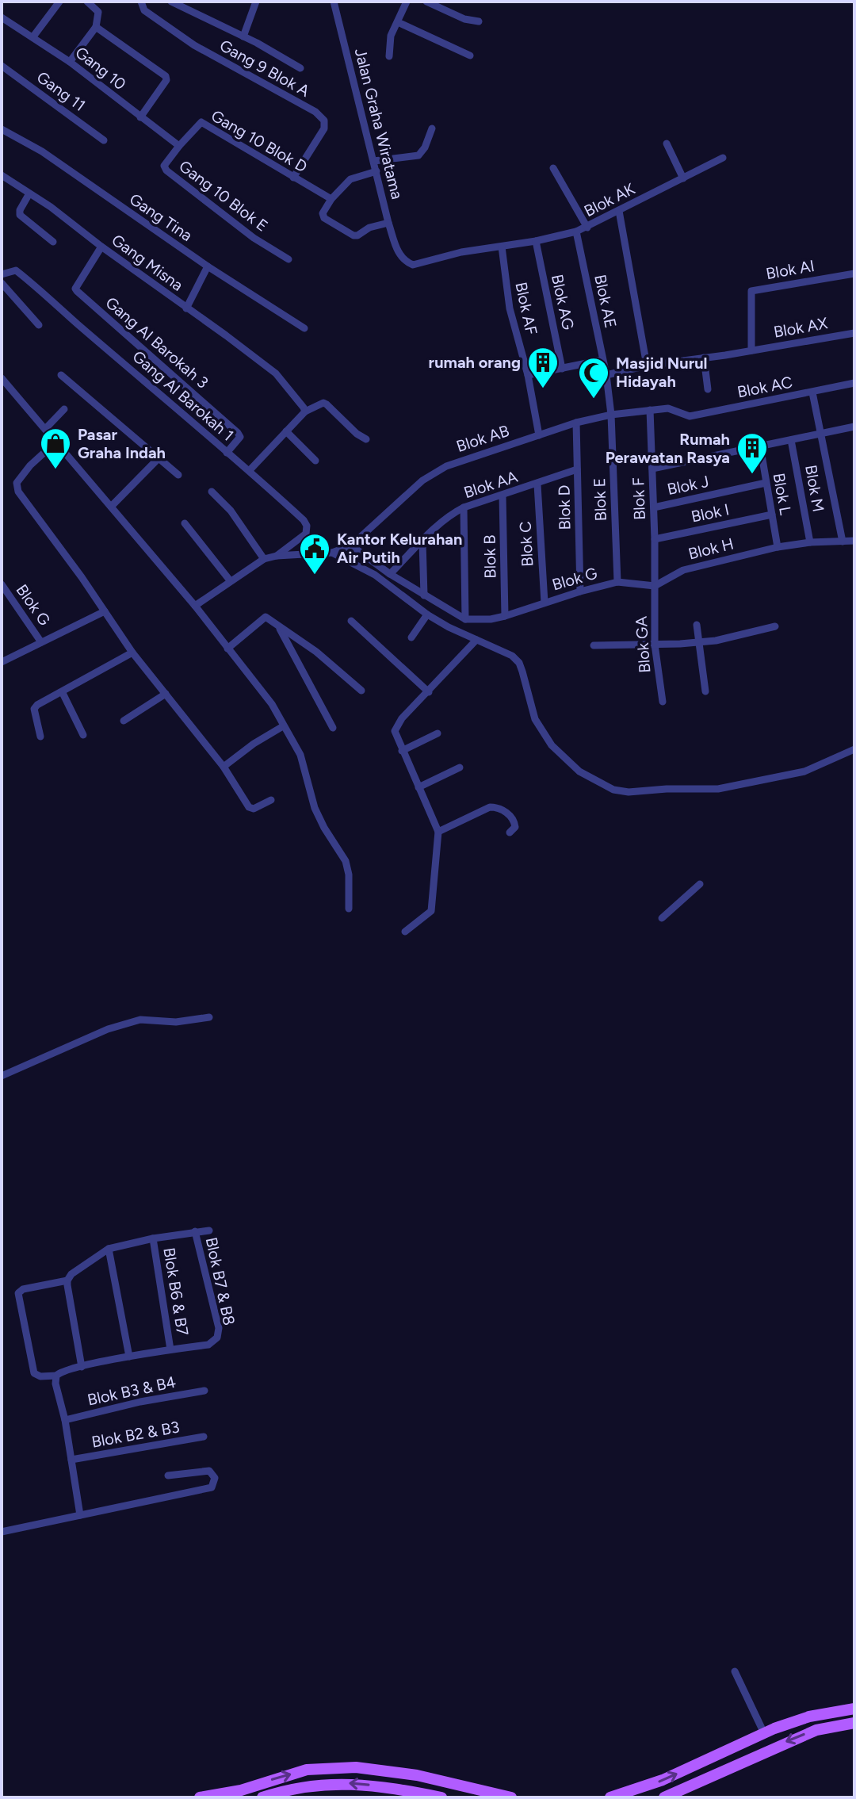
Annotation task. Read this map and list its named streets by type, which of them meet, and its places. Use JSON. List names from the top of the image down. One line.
{"streets":{"street":["Gang 10","Gang 9 Blok A","Gang 11","Jalan Graha Wiratama","Gang 10 Blok D","Gang 10 Blok E","Blok AK","Gang Tina","Gang Misna","Blok AI","Blok AE","Blok AG","Blok AF","Blok AX","Gang Al Barokah 3","Blok AC","Gang Al Barokah 1","Blok AB","Blok AA","Blok J","Blok M","Blok L","Blok F","Blok E","Blok D","Blok I","Blok C","Blok H","Blok B","Blok G","Blok GA","Blok B7 & B8","Blok B6 & B7","Blok B3 & B4","Blok B2 & B3"]},"crossings":[["Gang 10","Gang 10 Blok D"],["Gang 10","Gang 10 Blok E"],["Gang 9 Blok A","Gang 10 Blok D"],["Jalan Graha Wiratama","Blok AK"],["Gang 10 Blok D","Gang 10 Blok E"],["Blok AK","Blok AE"],["Blok AK","Blok AG"],["Blok AK","Blok AF"],["Gang Misna","Gang Al Barokah 3"],["Blok AI","Blok AX"],["Blok AE","Blok AX"],["Blok AE","Blok AB"],["Blok AE","Blok E"],["Blok AF","Blok AB"],["Gang Al Barokah 3","Gang Al Barokah 1"],["Blok AC","Blok AB"],["Blok AC","Blok F"],["Blok AB","Blok F"],["Blok AB","Blok E"],["Blok AB","Blok D"],["Blok AA","Blok D"],["Blok AA","Blok C"],["Blok AA","Blok B"],["Blok J","Blok L"],["Blok J","Blok F"],["Blok M","Blok H"],["Blok L","Blok I"],["Blok L","Blok H"],["Blok F","Blok I"],["Blok F","Blok H"],["Blok F","Blok G"],["Blok F","Blok GA"],["Blok E","Blok G"],["Blok D","Blok G"],["Blok C","Blok G"],["Blok H","Blok G"],["Blok H","Blok GA"],["Blok B","Blok G"],["Blok G","Blok GA"],["Blok B7 & B8","Blok B6 & B7"]],"places":{"building":["rumah orang","Rumah Perawatan Rasya"],"mosque":["Masjid Nurul Hidayah"],"shop":["Pasar Graha Indah"],"public building":["Kantor Kelurahan Air Putih"]}}
